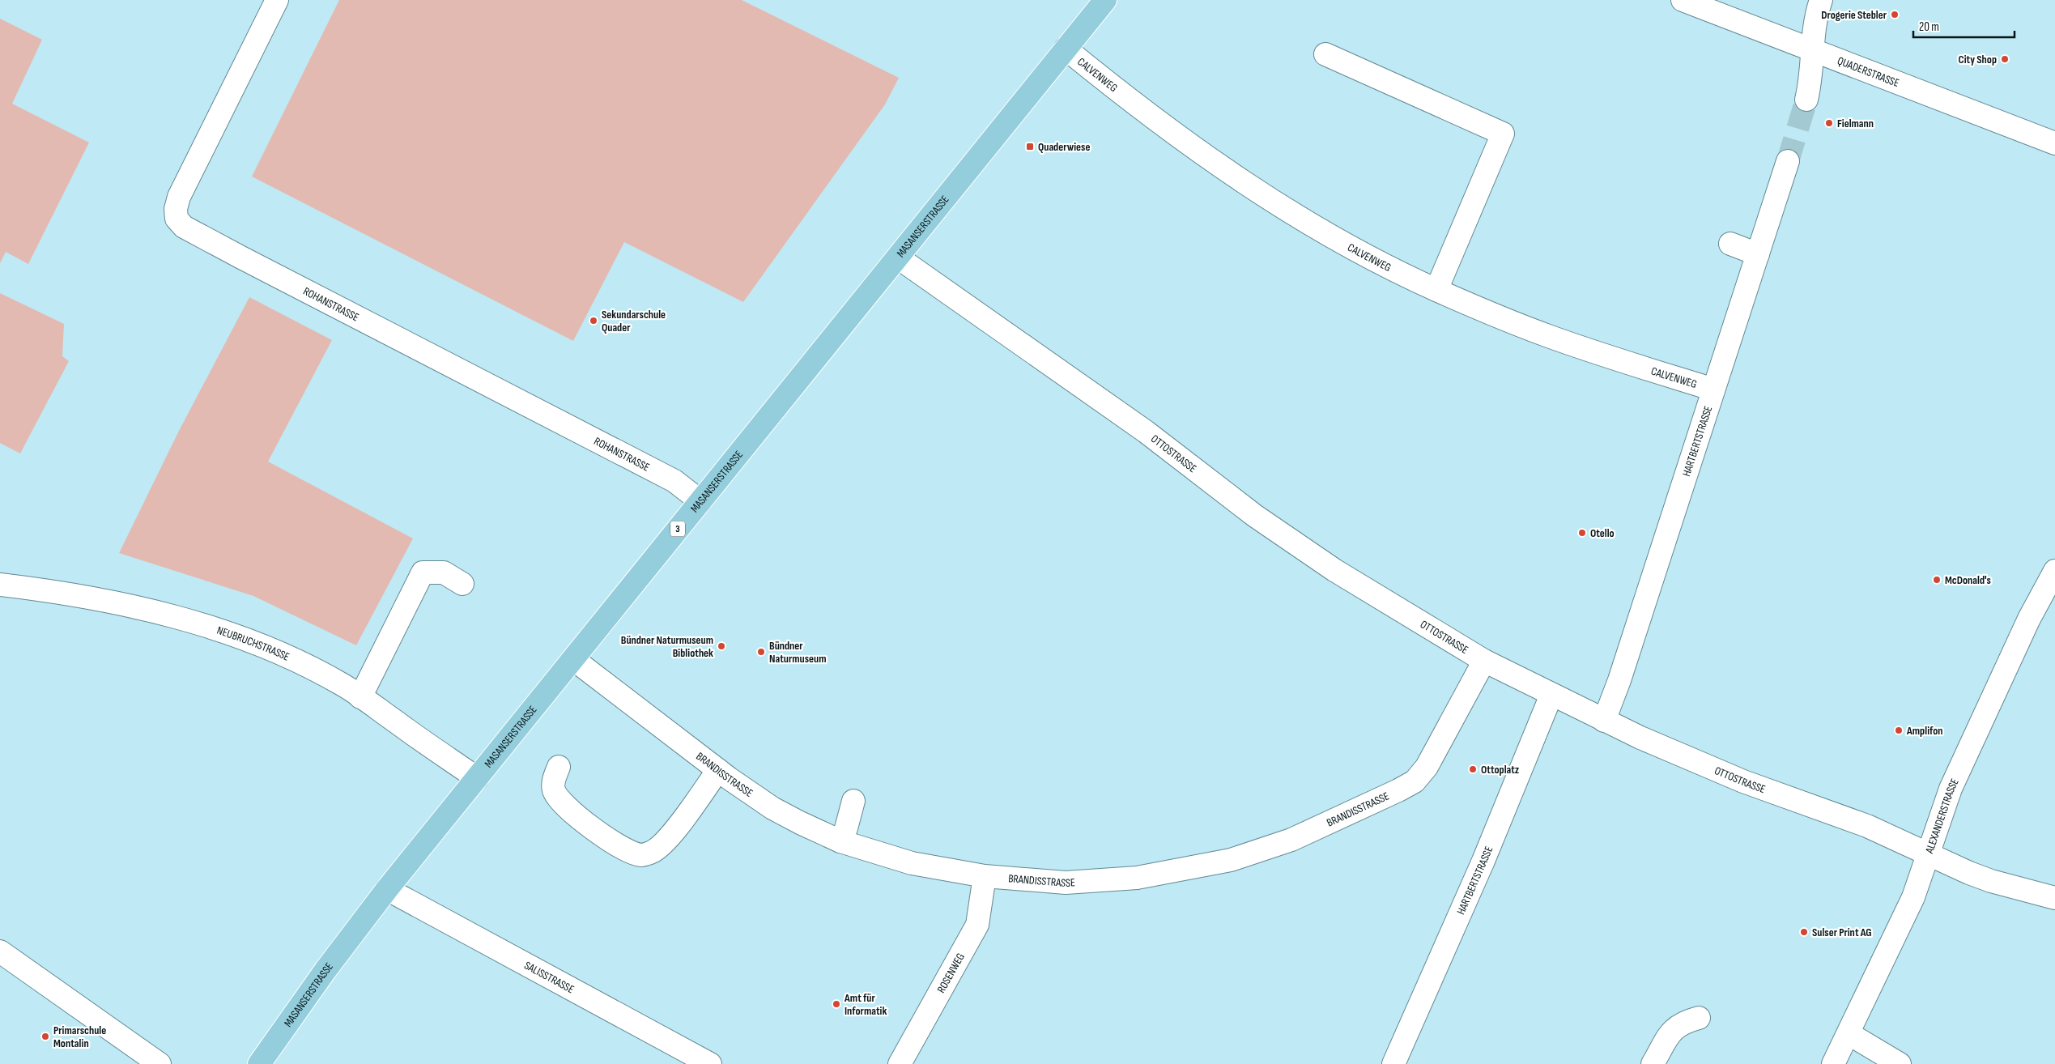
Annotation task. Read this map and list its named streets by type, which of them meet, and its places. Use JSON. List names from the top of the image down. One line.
{"streets":{"main road":["MASANSERSTRASSE","3"],"street":["QUADERSTRASSE","CALVENWEG","ROHANSTRASSE","HARTBERTSTRASSE","OTTOSTRASSE","NEUBRUCHSTRASSE","BRANDISSTRASSE","ALEXANDERSTRASSE","ROSENWEG","SALISSTRASSE"]},"crossings":[["CALVENWEG","MASANSERSTRASSE"],["CALVENWEG","HARTBERTSTRASSE"],["MASANSERSTRASSE","ROHANSTRASSE"],["MASANSERSTRASSE","OTTOSTRASSE"],["MASANSERSTRASSE","NEUBRUCHSTRASSE"],["MASANSERSTRASSE","BRANDISSTRASSE"],["MASANSERSTRASSE","SALISSTRASSE"],["HARTBERTSTRASSE","OTTOSTRASSE"],["OTTOSTRASSE","BRANDISSTRASSE"],["OTTOSTRASSE","ALEXANDERSTRASSE"],["BRANDISSTRASSE","ROSENWEG"]],"places":{"other":["Drogerie Stebler","City Shop","Fielmann","Sekundarschule Quader","Otello","McDonald's","Bündner Naturmuseum Bibliothek","Bündner Naturmuseum","Amplifon","Ottoplatz","Sulser Print AG","Amt für Informatik","Primarschule Montalin"],"transit":["Quaderwiese"]},"scale_bar":"20 m"}
